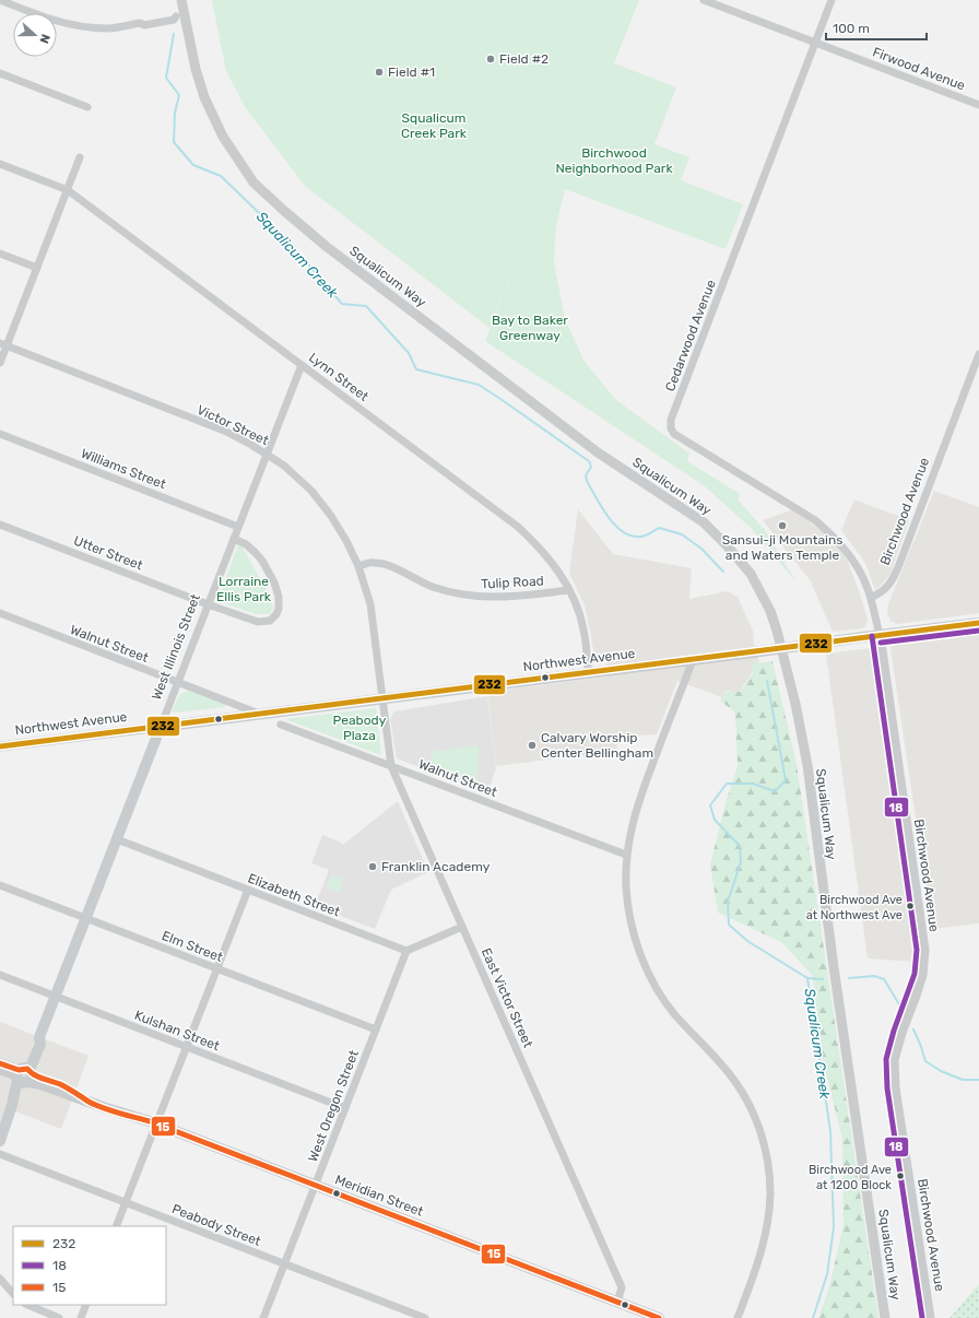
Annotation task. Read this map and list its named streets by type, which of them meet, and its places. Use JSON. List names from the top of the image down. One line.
{"streets":{"main road":["West Illinois Street","Northwest Avenue","Meridian Street"],"street":["Firwood Avenue","Squalicum Way","Cedarwood Avenue","Lynn Street","Victor Street","Williams Street","Birchwood Avenue","Utter Street","Tulip Road","Walnut Street","Elizabeth Street","Elm Street","East Victor Street","Kulshan Street","West Oregon Street","Peabody Street"]},"crossings":[["Firwood Avenue","Cedarwood Avenue"],["Cedarwood Avenue","Birchwood Avenue"],["Lynn Street","Tulip Road"],["Lynn Street","West Illinois Street"],["Lynn Street","Northwest Avenue"],["Victor Street","Tulip Road"],["Victor Street","West Illinois Street"],["Victor Street","Northwest Avenue"],["Victor Street","East Victor Street"],["Williams Street","West Illinois Street"],["Birchwood Avenue","Northwest Avenue"],["Utter Street","West Illinois Street"],["Walnut Street","West Illinois Street"],["Walnut Street","Northwest Avenue"],["Walnut Street","East Victor Street"],["West Illinois Street","Northwest Avenue"],["West Illinois Street","Elizabeth Street"],["West Illinois Street","Elm Street"],["West Illinois Street","Kulshan Street"],["West Illinois Street","Meridian Street"],["Northwest Avenue","East Victor Street"],["Elizabeth Street","West Oregon Street"],["Elm Street","West Oregon Street"],["East Victor Street","Meridian Street"],["Kulshan Street","West Oregon Street"],["West Oregon Street","Meridian Street"],["West Oregon Street","Peabody Street"]],"water":["Squalicum Creek"],"parks":["Squalicum Creek Park","Birchwood Neighborhood Park","Bay to Baker Greenway","Lorraine Ellis Park","Peabody Plaza"],"places":["Field #2","Field #1","Sansui-ji Mountains and Waters Temple","Calvary Worship Center Bellingham","Franklin Academy","Birchwood Ave at Northwest Ave","Birchwood Ave at 1200 Block"],"lines":["transit line 232","transit line 18","transit line 15"],"legend":["232","18","15"],"scale_bar":"100 m","north":"right"}
